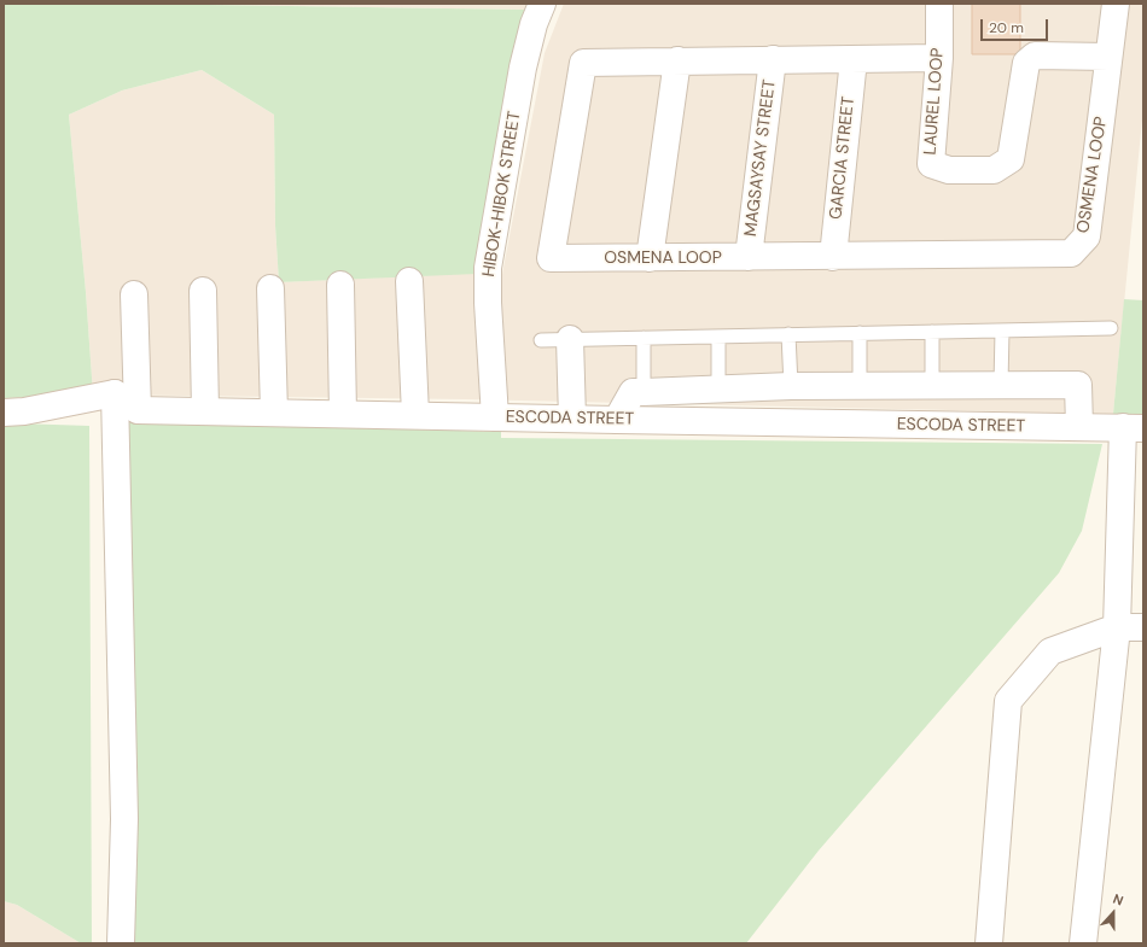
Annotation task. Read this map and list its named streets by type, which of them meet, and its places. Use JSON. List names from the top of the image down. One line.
{"streets":{"street":["LAUREL LOOP","MAGSAYSAY STREET","GARCIA STREET","OSMENA LOOP","HIBOK-HIBOK STREET","ESCODA STREET"]},"crossings":[["LAUREL LOOP","OSMENA LOOP"],["MAGSAYSAY STREET","OSMENA LOOP"],["GARCIA STREET","OSMENA LOOP"],["HIBOK-HIBOK STREET","ESCODA STREET"]],"scale_bar":"20 m","north":"top"}
